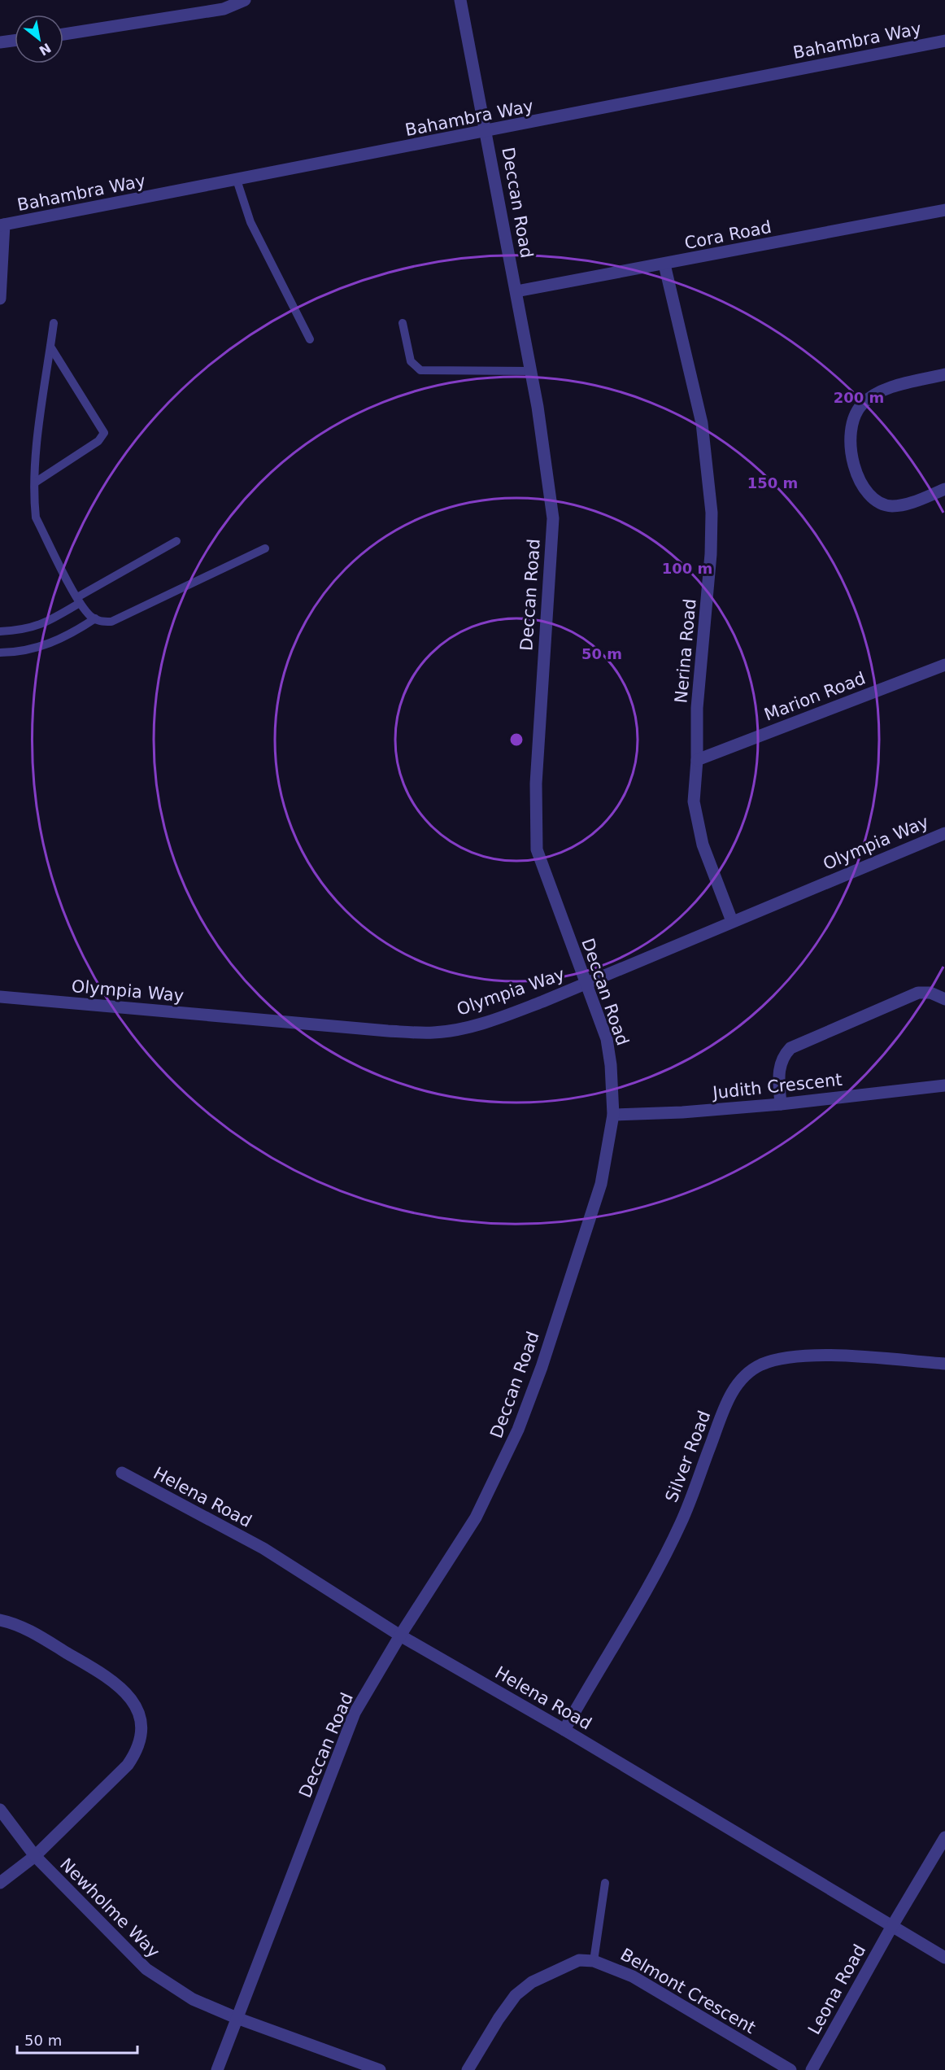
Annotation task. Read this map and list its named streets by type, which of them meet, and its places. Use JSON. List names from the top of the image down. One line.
{"streets":{"street":["Bahambra Way","Deccan Road","Cora Road","Nerina Road","Marion Road","Olympia Way","Judith Crescent","Silver Road","Helena Road","Newholme Way","Leona Road","Belmont Crescent"]},"crossings":[["Bahambra Way","Deccan Road"],["Deccan Road","Cora Road"],["Deccan Road","Olympia Way"],["Deccan Road","Judith Crescent"],["Deccan Road","Helena Road"],["Deccan Road","Newholme Way"],["Cora Road","Nerina Road"],["Nerina Road","Marion Road"],["Nerina Road","Olympia Way"],["Silver Road","Helena Road"],["Helena Road","Leona Road"]],"scale_bar":"50 m","north":"bottom right","rings":["200 m","150 m","100 m","50 m"]}
